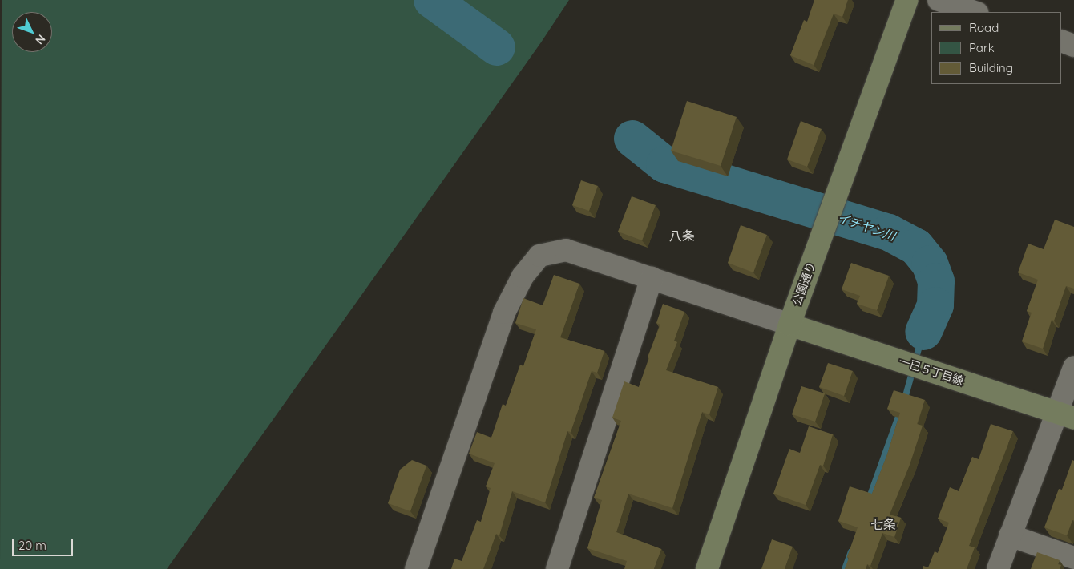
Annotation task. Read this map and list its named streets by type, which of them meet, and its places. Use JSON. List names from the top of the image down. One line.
{"streets":{"street":["公園通り","一已５丁目線"]},"crossings":[["公園通り","一已５丁目線"]],"districts":["八条","七条"],"water":["イチヤン川"],"legend":["Road","Park","Building"],"scale_bar":"20 m","north":"bottom right"}
